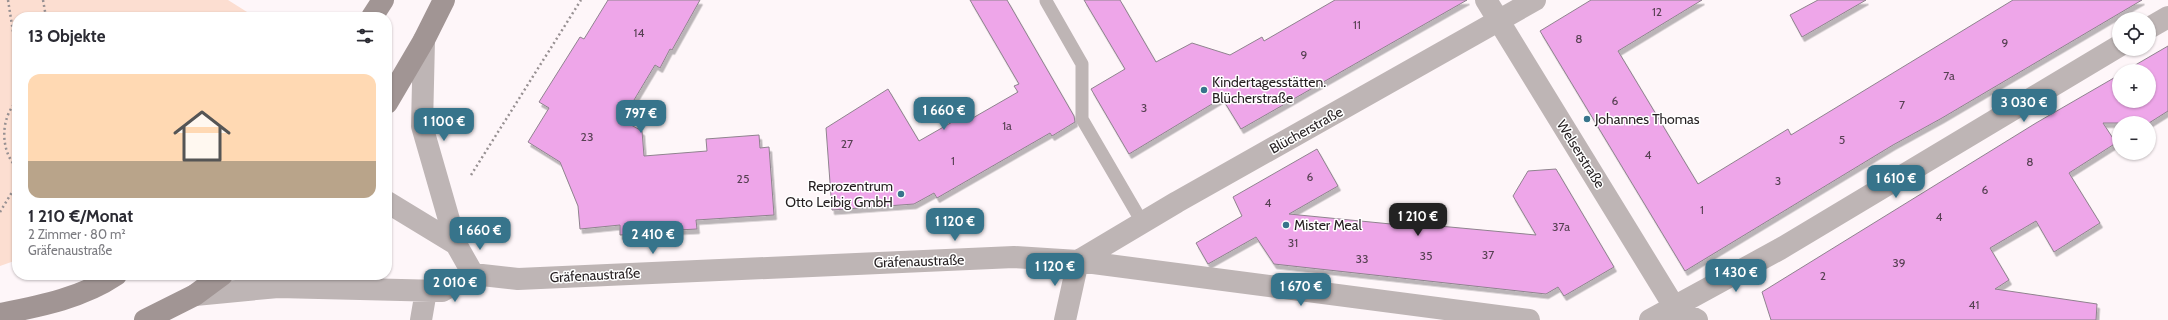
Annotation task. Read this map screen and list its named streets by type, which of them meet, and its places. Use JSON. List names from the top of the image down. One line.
{"streets":{"street":["Blücherstraße","Welserstraße","Gräfenaustraße"]},"crossings":[["Blücherstraße","Welserstraße"],["Blücherstraße","Gräfenaustraße"]],"places":["Kindertagesstätten. Blücherstraße","Johannes Thomas","Reprozentrum Otto Leibig GmbH","Mister Meal"],"house_numbers":["12","11","14","8","9","9","7a","6","7","3","1a","23","5","27","4","1","8","6","25","3","6","4","1","4","37a","31","37","35","33","39","2","41"],"page":{"map_buttons":["+","−"],"heading":"13 Objekte","list":[{"name":"1 210 €/Monat","note":"2 Zimmer · 80 m² · Gräfenaustraße"}],"price":["3 030 €","1 660 €","797 €","1 100 €","1 610 €","1 210 €","1 120 €","1 660 €","2 410 €","1 120 €","1 430 €","2 010 €","1 670 €"]}}
